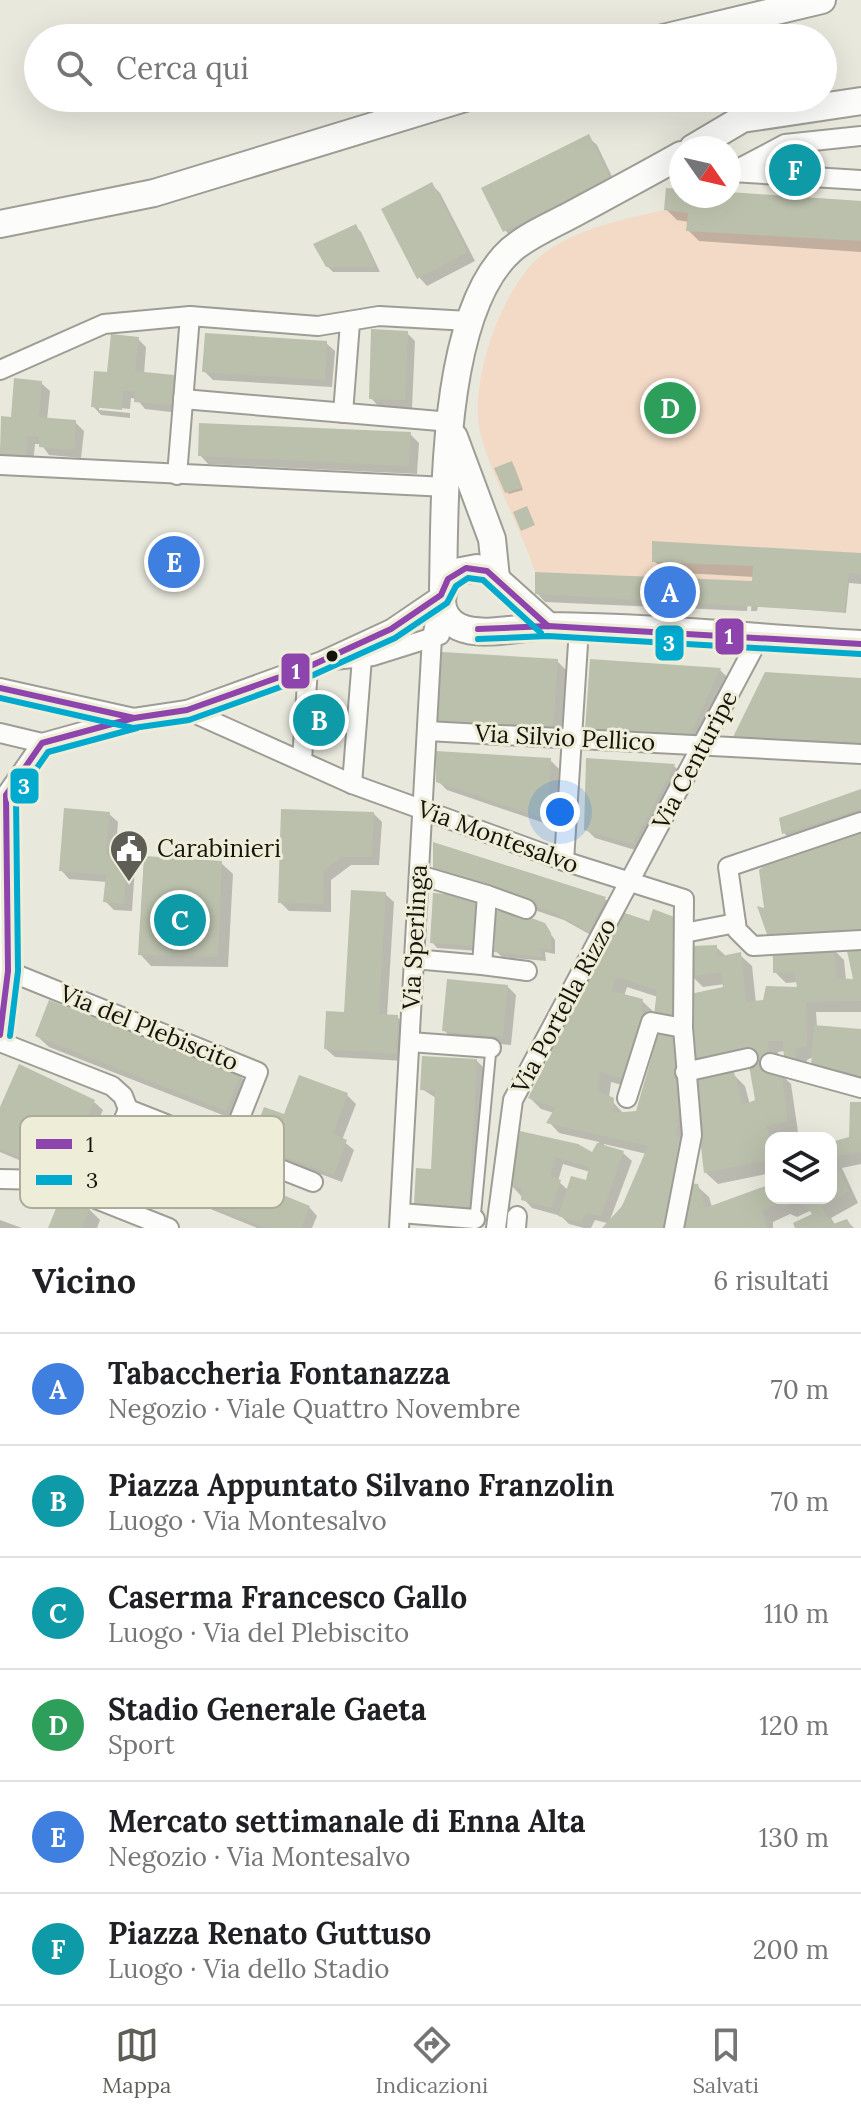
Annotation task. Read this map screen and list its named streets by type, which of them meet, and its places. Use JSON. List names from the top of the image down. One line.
{"streets":{"street":["Via Silvio Pellico","Via Centuripe","Via Montesalvo","Via Sperlinga","Via Portella Rizzo","Via del Plebiscito"]},"crossings":[["Via Silvio Pellico","Via Centuripe"],["Via Silvio Pellico","Via Sperlinga"],["Via Centuripe","Via Montesalvo"],["Via Centuripe","Via Portella Rizzo"],["Via Montesalvo","Via Sperlinga"],["Via Montesalvo","Via Portella Rizzo"]],"places":{"public building":["Carabinieri"]},"lines":["transit line 1","transit line 3"],"legend":["1","3"],"north":"bottom right","page":{"search":"Cerca qui","pins":["F","D","E","A","B","C"],"heading":["Vicino","6 risultati"],"list":[{"mark":"A","name":"Tabaccheria Fontanazza","note":"Negozio · Viale Quattro Novembre","value":"70 m"},{"mark":"B","name":"Piazza Appuntato Silvano Franzolin","note":"Luogo · Via Montesalvo","value":"70 m"},{"mark":"C","name":"Caserma Francesco Gallo","note":"Luogo · Via del Plebiscito","value":"110 m"},{"mark":"D","name":"Stadio Generale Gaeta","note":"Sport","value":"120 m"},{"mark":"E","name":"Mercato settimanale di Enna Alta","note":"Negozio · Via Montesalvo","value":"130 m"},{"mark":"F","name":"Piazza Renato Guttuso","note":"Luogo · Via dello Stadio","value":"200 m"}],"nav":["Mappa","Indicazioni","Salvati"]}}
